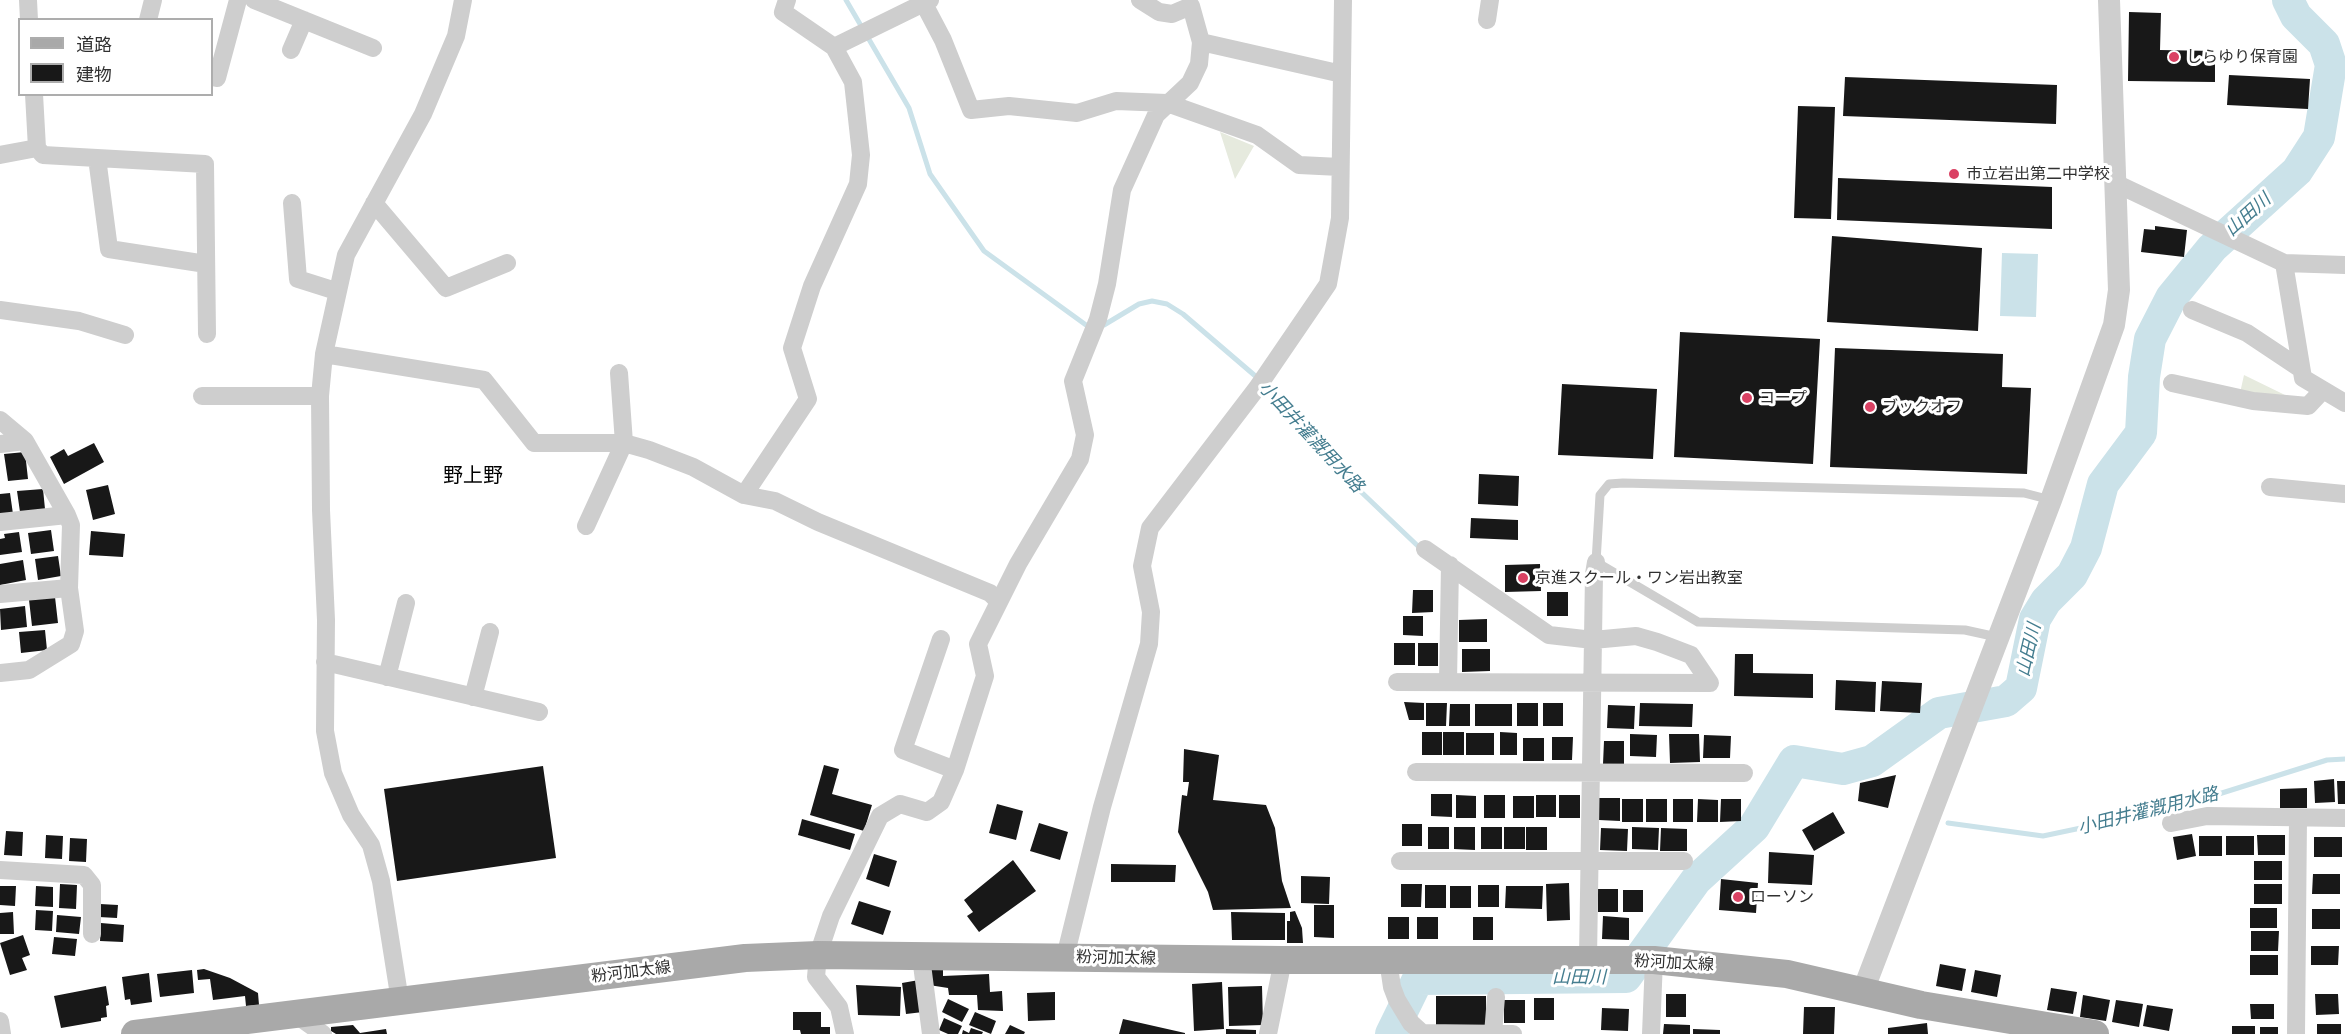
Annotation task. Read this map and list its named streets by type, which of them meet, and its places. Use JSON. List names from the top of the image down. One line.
{"streets":{"main road":["粉河加太線"]},"districts":["野上野"],"water":["山田川","小田井灌漑用水路"],"places":["しらゆり保育園","市立岩出第二中学校","コープ","ブックオフ","京進スクール・ワン岩出教室","ローソン"],"legend":["道路","建物"]}
